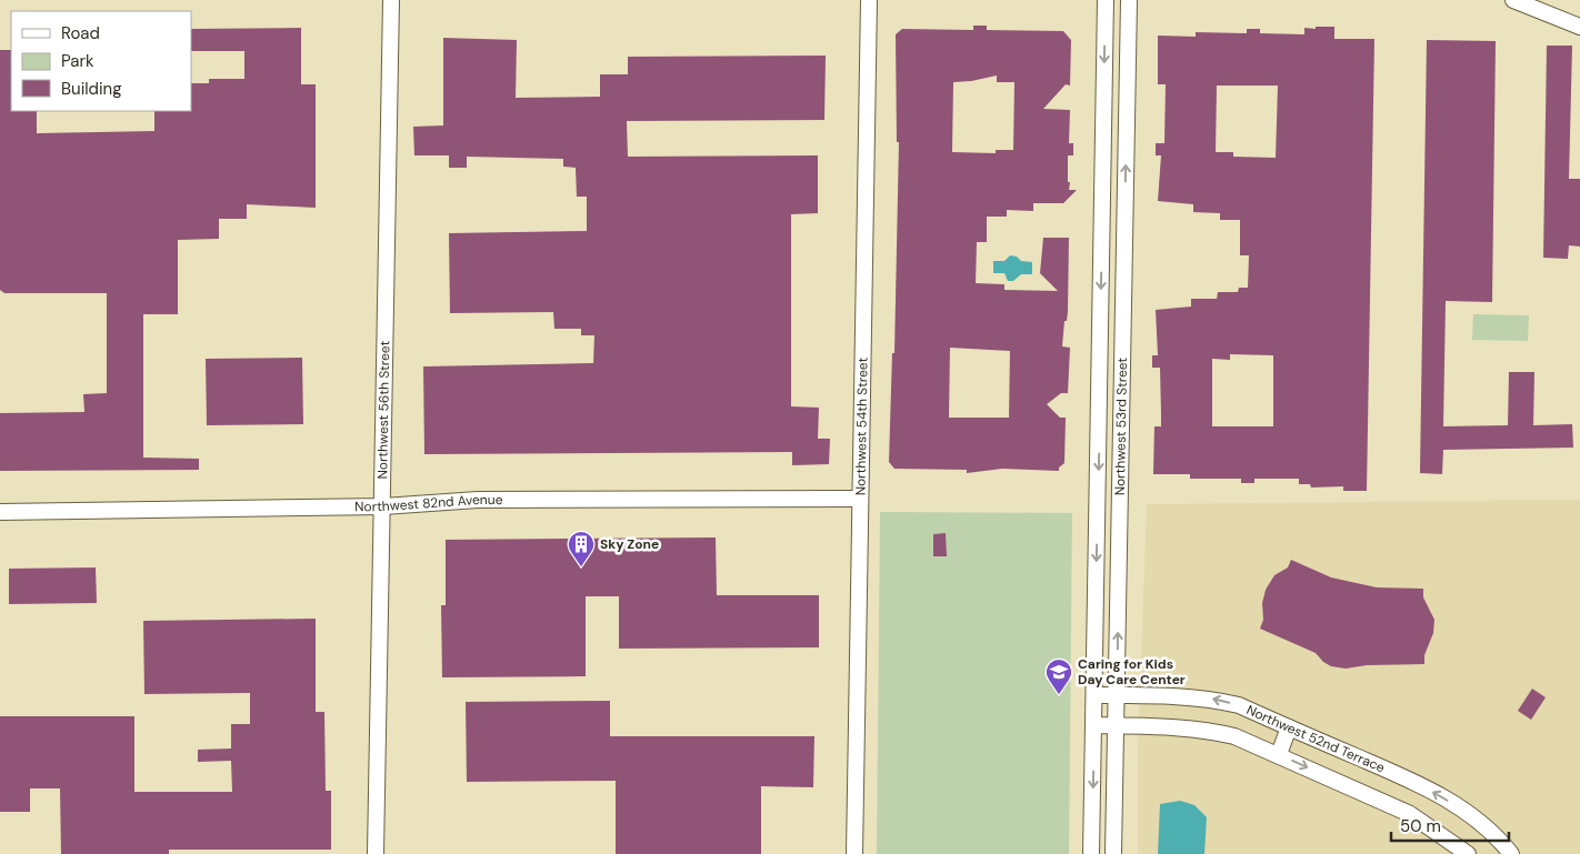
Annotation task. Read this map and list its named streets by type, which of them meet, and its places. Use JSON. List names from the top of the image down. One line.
{"streets":{"street":["Northwest 56th Street","Northwest 54th Street","Northwest 53rd Street","Northwest 82nd Avenue","Northwest 52nd Terrace"]},"crossings":[["Northwest 56th Street","Northwest 82nd Avenue"],["Northwest 54th Street","Northwest 82nd Avenue"],["Northwest 53rd Street","Northwest 52nd Terrace"]],"places":{"building":["Sky Zone"],"school or university":["Caring for Kids Day Care Center"]},"legend":["Road","Park","Building"],"scale_bar":"50 m"}
